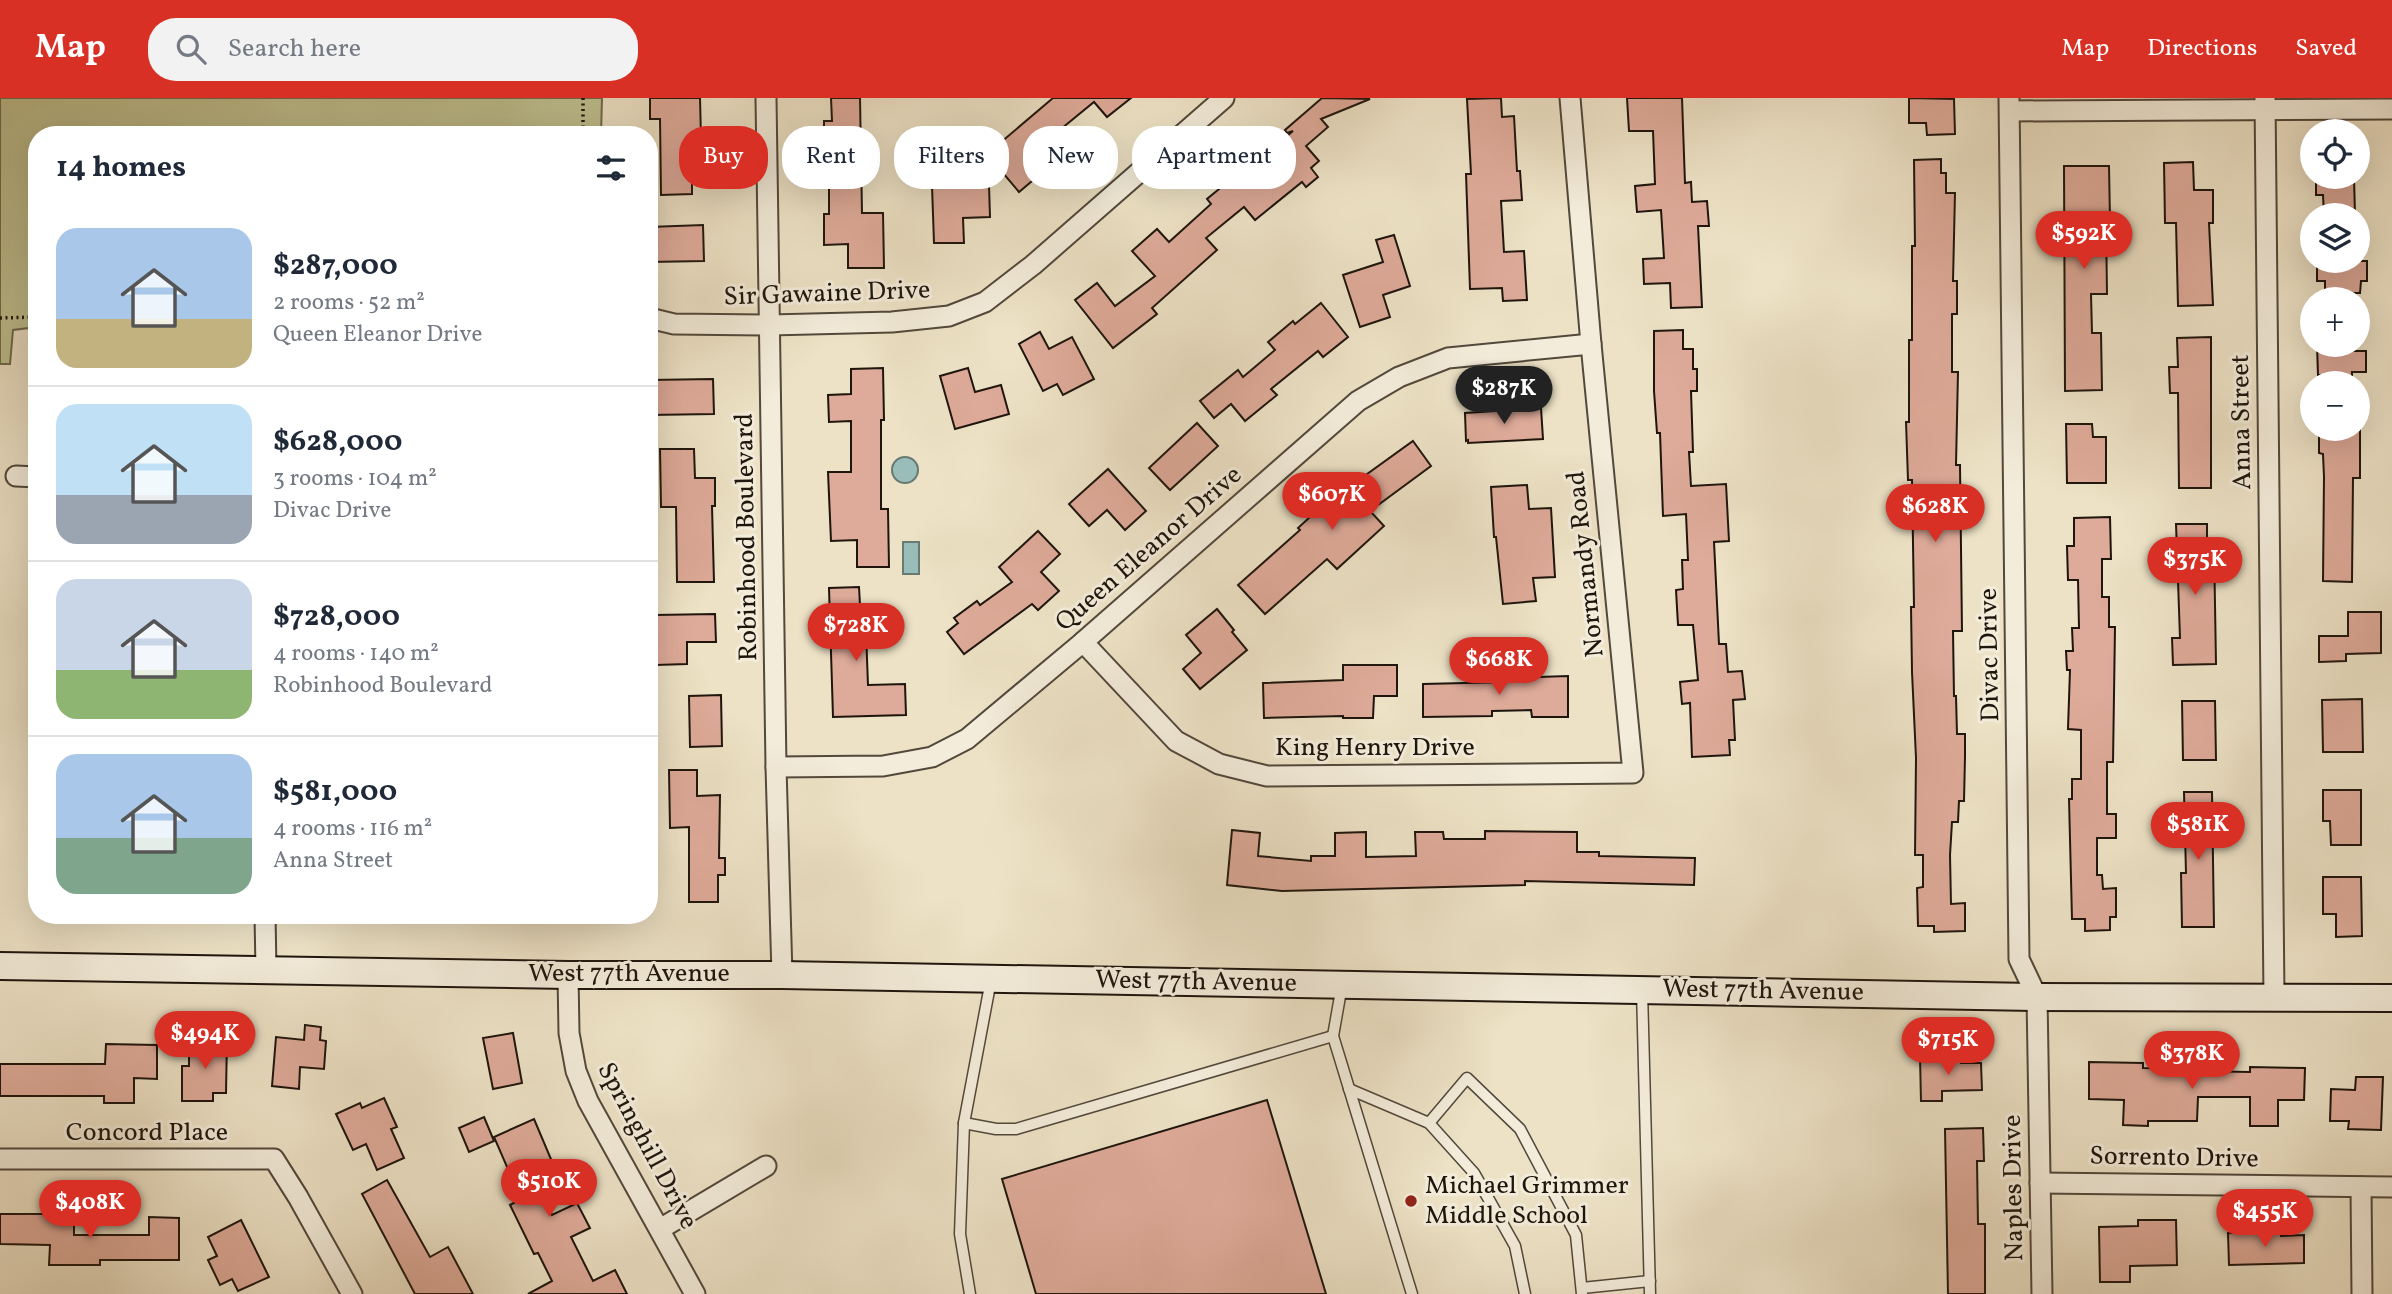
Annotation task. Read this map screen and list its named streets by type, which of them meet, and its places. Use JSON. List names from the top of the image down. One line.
{"streets":{"street":["Sir Gawaine Drive","Anna Street","Robinhood Boulevard","Queen Eleanor Drive","Normandy Road","Divac Drive","King Henry Drive","West 77th Avenue","Concord Place","Springhill Drive","Sorrento Drive","Naples Drive"]},"crossings":[["Sir Gawaine Drive","Robinhood Boulevard"],["Anna Street","West 77th Avenue"],["Robinhood Boulevard","Queen Eleanor Drive"],["Robinhood Boulevard","West 77th Avenue"],["Queen Eleanor Drive","Normandy Road"],["Queen Eleanor Drive","King Henry Drive"],["Normandy Road","King Henry Drive"],["Divac Drive","West 77th Avenue"],["Divac Drive","Naples Drive"],["West 77th Avenue","Springhill Drive"],["West 77th Avenue","Naples Drive"],["Sorrento Drive","Naples Drive"]],"places":["Michael Grimmer Middle School"],"page":{"header":"Map","search":"Search here","nav":["Map","Directions","Saved"],"map_buttons":["+","−"],"chip":["Buy","Rent","Filters","New","Apartment"],"heading":"14 homes","list":[{"name":"$287,000","note":"2 rooms · 52 m² · Queen Eleanor Drive"},{"name":"$628,000","note":"3 rooms · 104 m² · Divac Drive"},{"name":"$728,000","note":"4 rooms · 140 m² · Robinhood Boulevard"},{"name":"$581,000","note":"4 rooms · 116 m² · Anna Street"}],"price":["$592K","$287K","$607K","$628K","$375K","$728K","$668K","$581K","$494K","$715K","$378K","$510K","$408K","$455K"]}}
